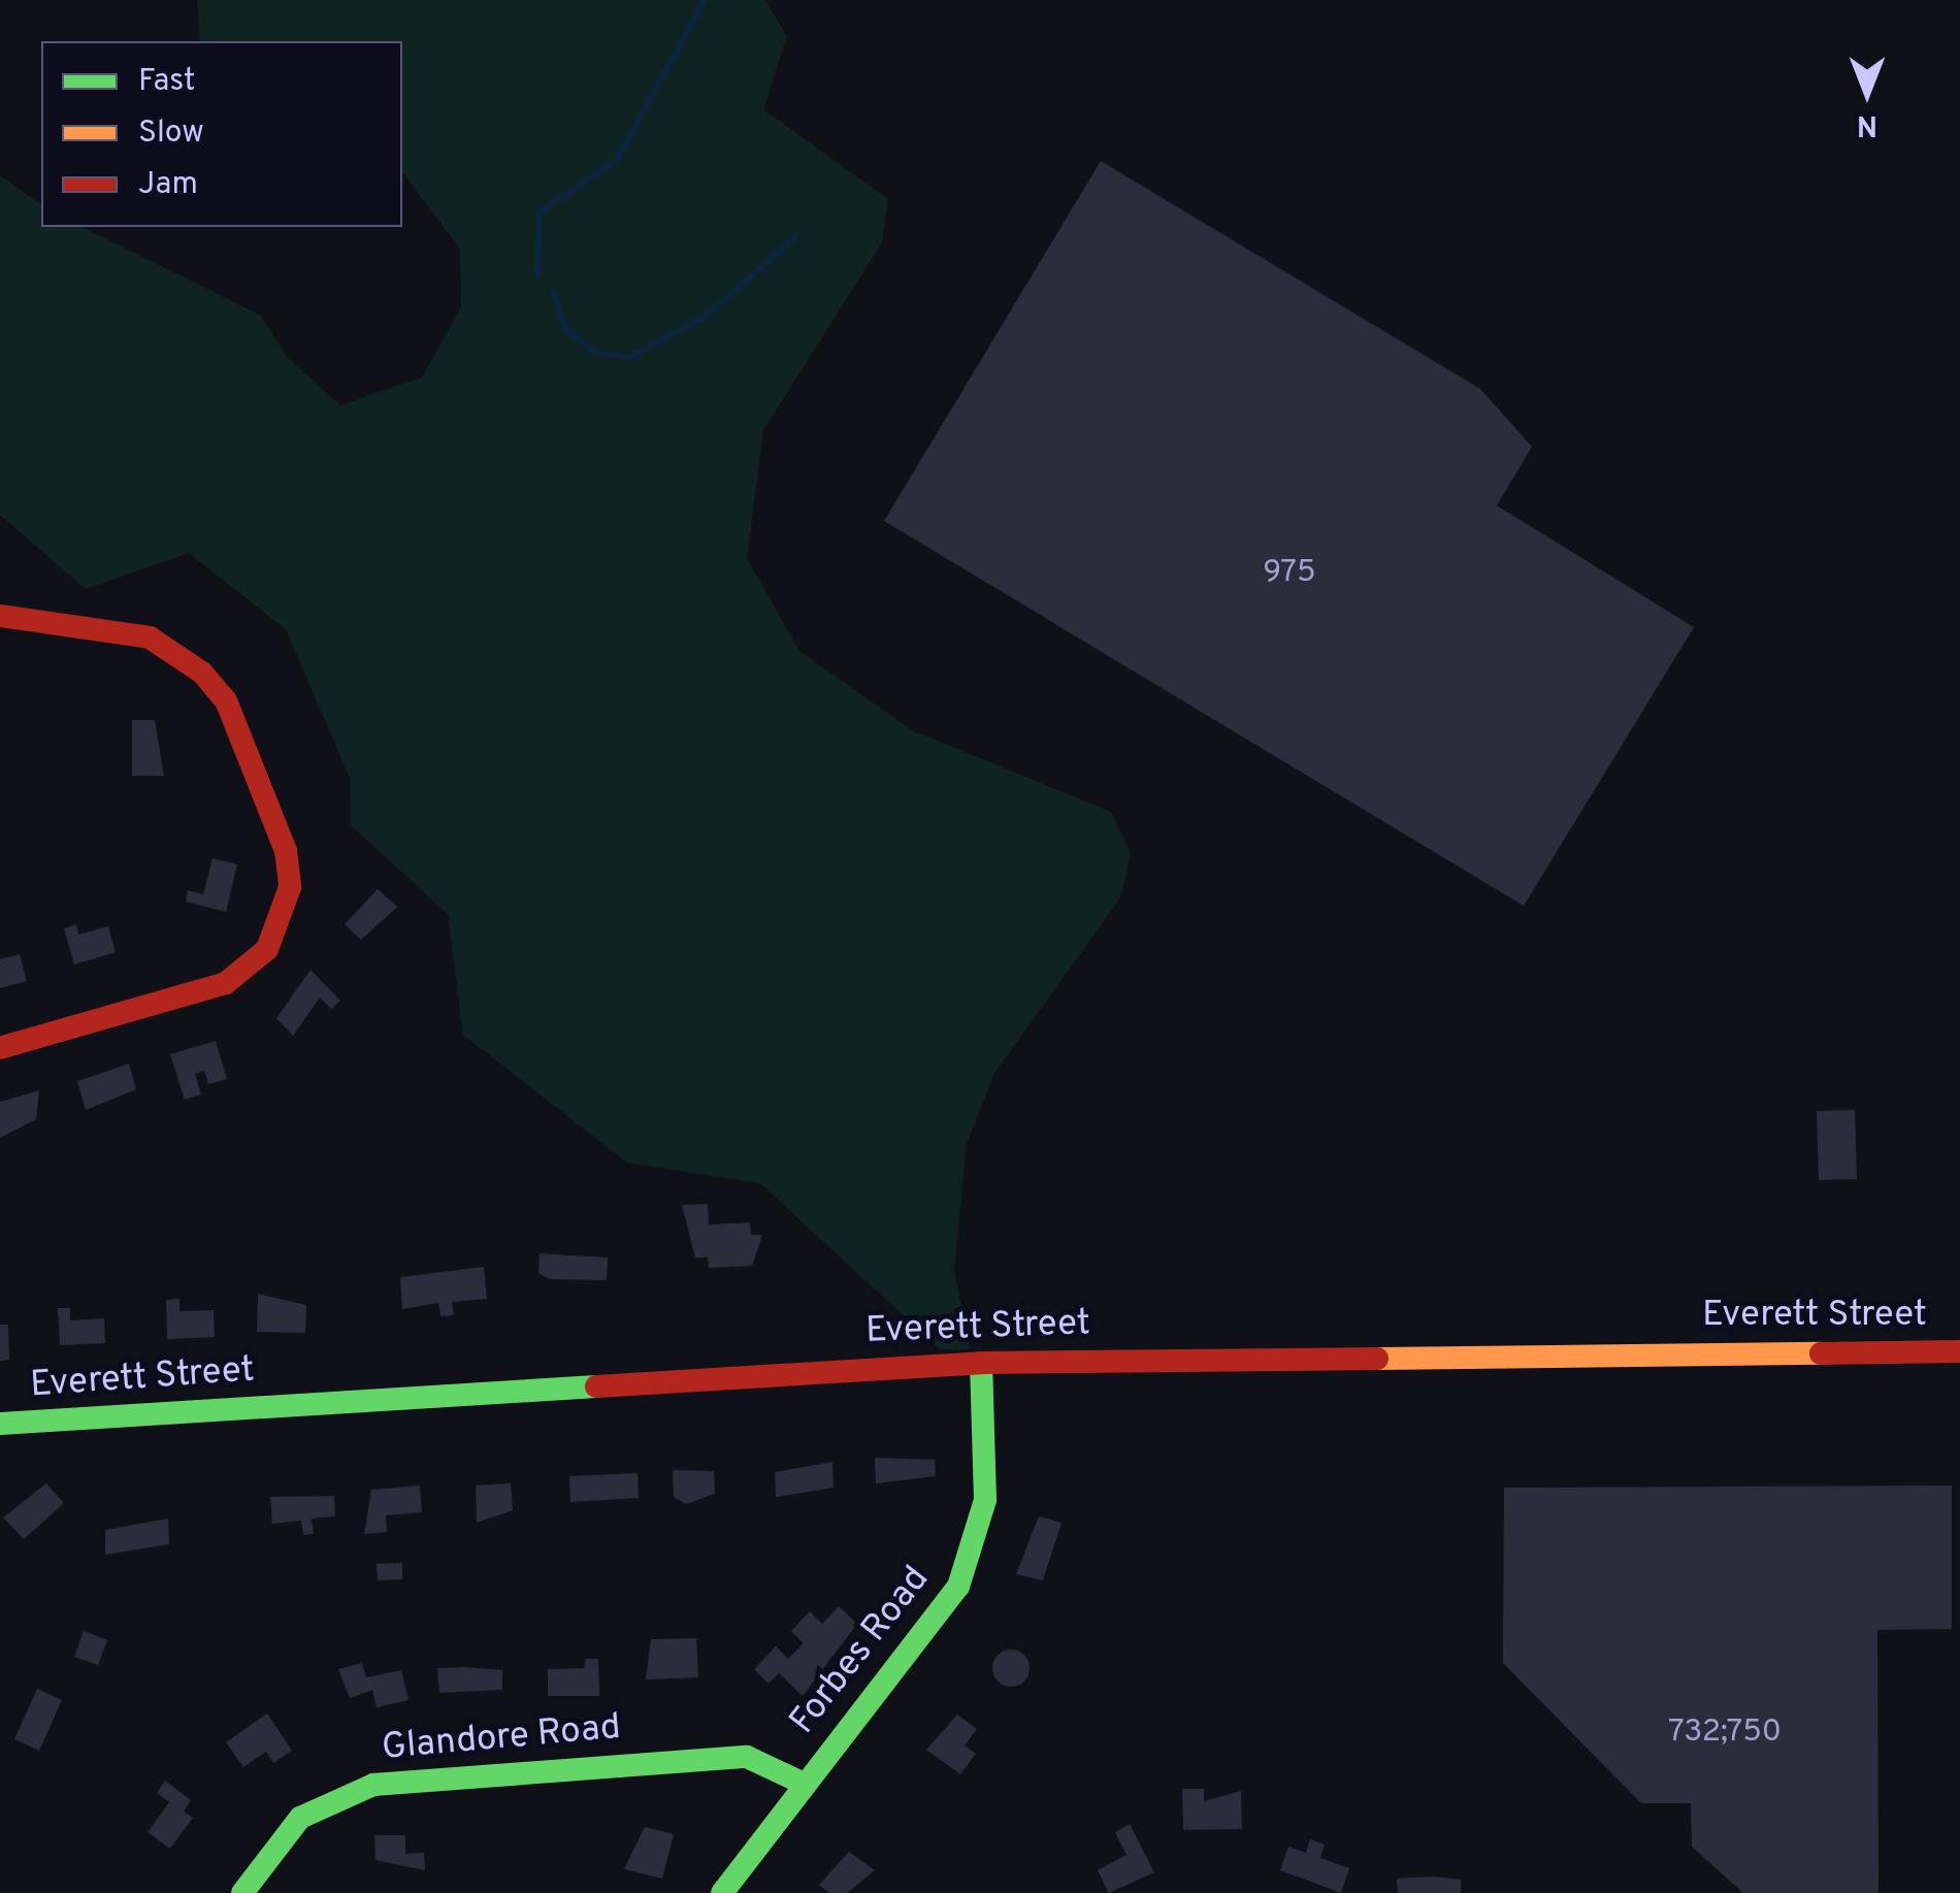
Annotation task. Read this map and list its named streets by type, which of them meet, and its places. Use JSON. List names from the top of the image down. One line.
{"streets":{"street":["Everett Street","Forbes Road","Glandore Road"]},"crossings":[["Everett Street","Forbes Road"],["Forbes Road","Glandore Road"]],"house_numbers":["975","732;750"],"legend":["Fast","Slow","Jam"],"north":"bottom"}
